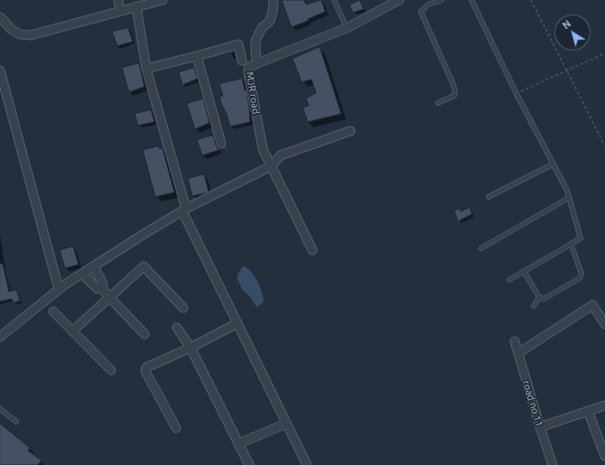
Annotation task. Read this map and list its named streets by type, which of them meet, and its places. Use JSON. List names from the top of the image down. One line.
{"streets":{"street":["MJR road","road no 11"]},"north":"top left"}
